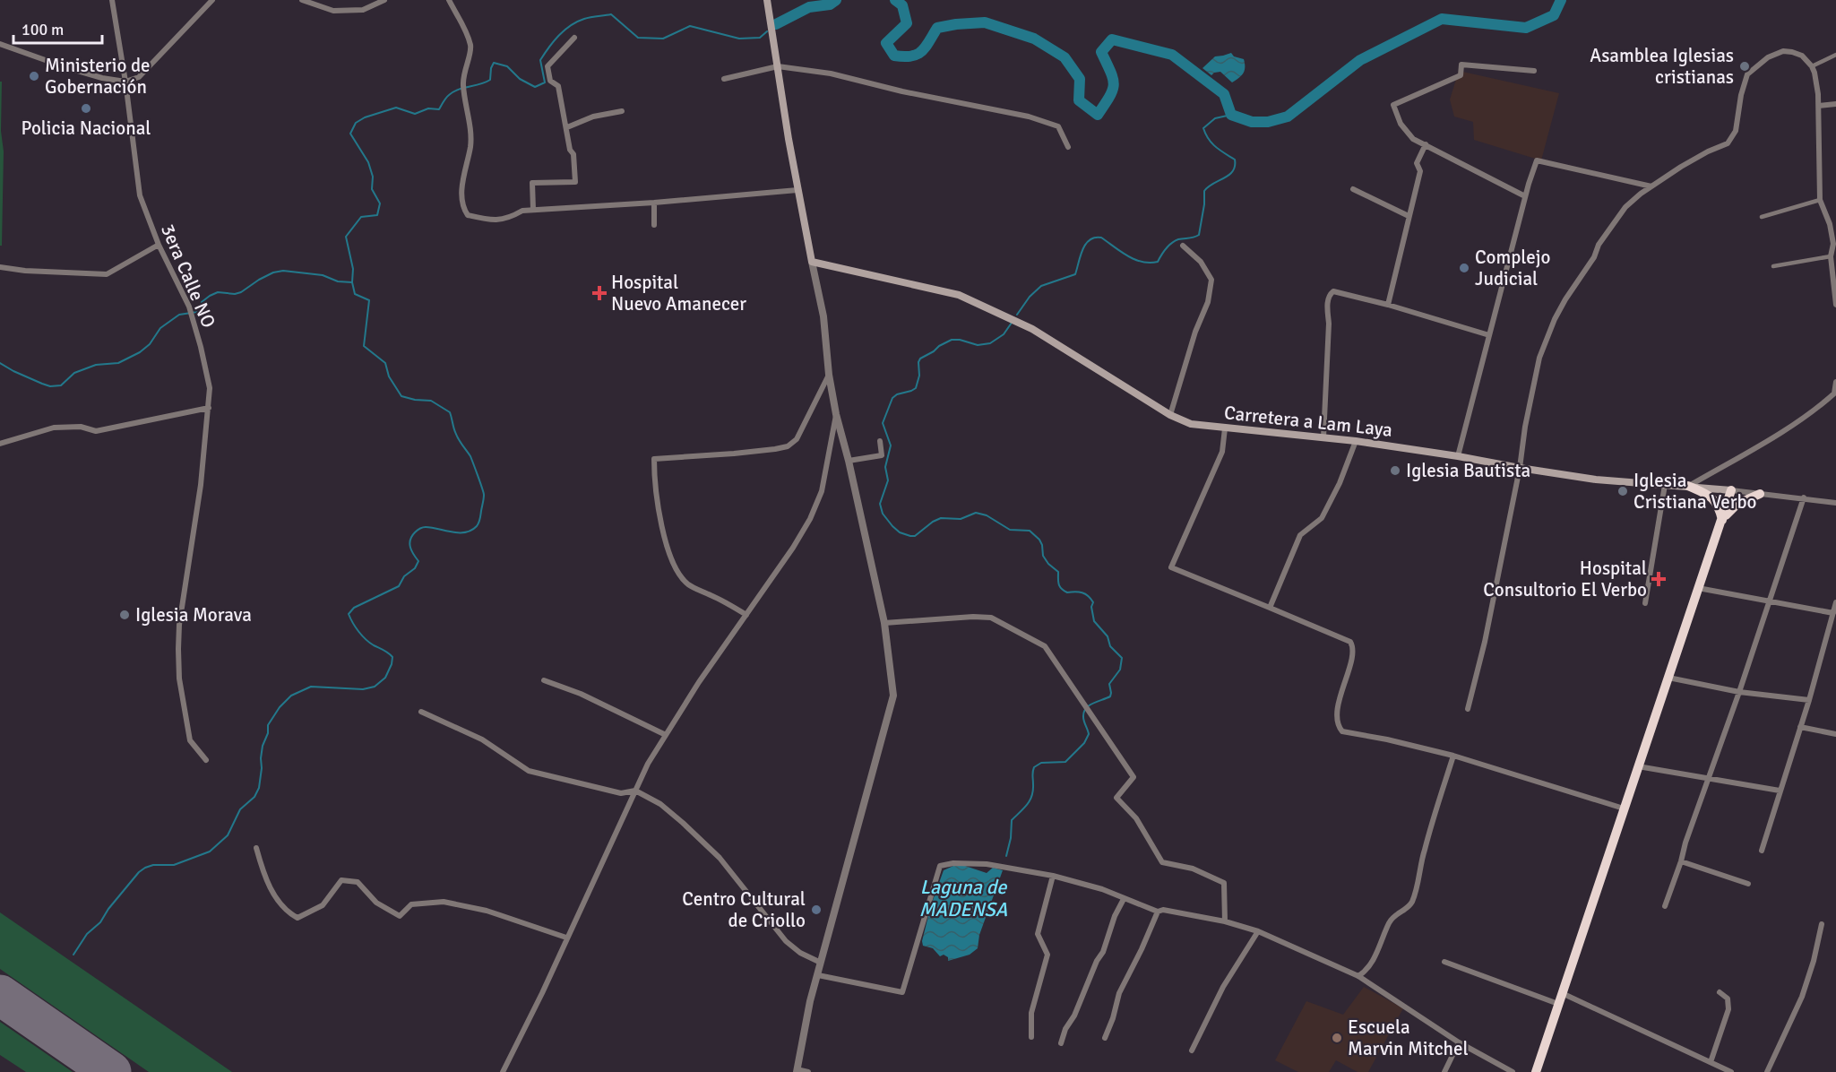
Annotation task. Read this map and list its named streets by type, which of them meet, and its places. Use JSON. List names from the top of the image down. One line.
{"streets":{"main road":["Carretera a Lam Laya"],"street":["3era Calle NO"]},"water":["Laguna de MADENSA"],"places":{"other":["Asamblea Iglesias cristianas","Ministerio de Gobernación","Policia Nacional","Complejo Judicial","Iglesia Bautista","Iglesia Cristiana Verbo","Iglesia Morava","Centro Cultural de Criollo","Escuela Marvin Mitchel"],"health":["Hospital Nuevo Amanecer","Hospital Consultorio El Verbo"]},"scale_bar":"100 m"}
